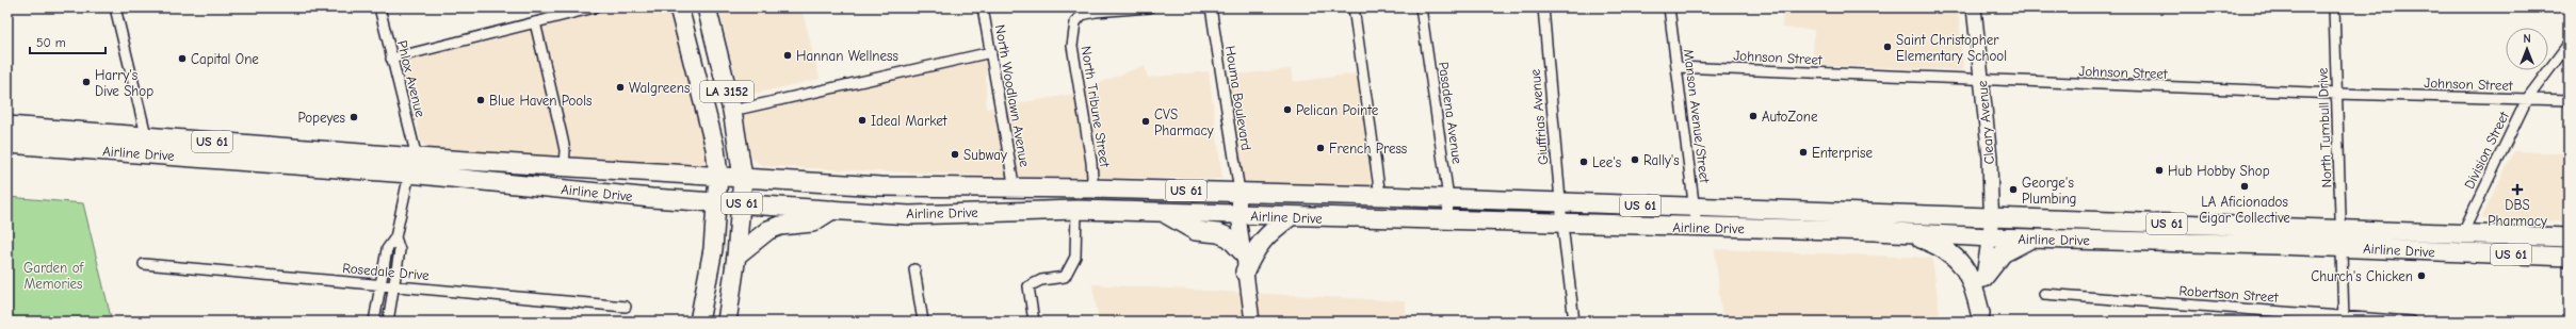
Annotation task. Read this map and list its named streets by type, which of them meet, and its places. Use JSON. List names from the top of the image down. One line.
{"streets":{"highway":["LA 3152","US 61","Airline Drive"],"street":["Johnson Street","Phlox Avenue","North Woodlawn Avenue","Houma Boulevard","North Tribune Street","Pasadena Avenue","Manson Avenue/Street","Giuffrias Avenue","Cleary Avenue","North Turnbull Drive","Division Street","Rosedale Drive","Robertson Street"]},"crossings":[["Johnson Street","Manson Avenue/Street"],["Johnson Street","Cleary Avenue"],["Johnson Street","North Turnbull Drive"],["Johnson Street","Division Street"],["Phlox Avenue","Airline Drive"],["LA 3152","Airline Drive"],["North Woodlawn Avenue","Airline Drive"],["Houma Boulevard","Airline Drive"],["North Tribune Street","Airline Drive"],["Pasadena Avenue","Airline Drive"],["Manson Avenue/Street","Airline Drive"],["Giuffrias Avenue","Airline Drive"],["Cleary Avenue","Airline Drive"],["North Turnbull Drive","Airline Drive"],["North Turnbull Drive","Robertson Street"],["Division Street","Airline Drive"]],"parks":["Garden of Memories"],"places":{"other":["Saint Christopher Elementary School","Hannan Wellness","Capital One","Harry's Dive Shop","Walgreens","Blue Haven Pools","Pelican Pointe","AutoZone","Popeyes","Ideal Market","CVS Pharmacy","French Press","Enterprise","Subway","Rally's","Lee's","Hub Hobby Shop","LA Aficionados Cigar Collective","George's Plumbing","Church's Chicken"],"health":["DBS Pharmacy"]},"scale_bar":"50 m","north":"top"}
